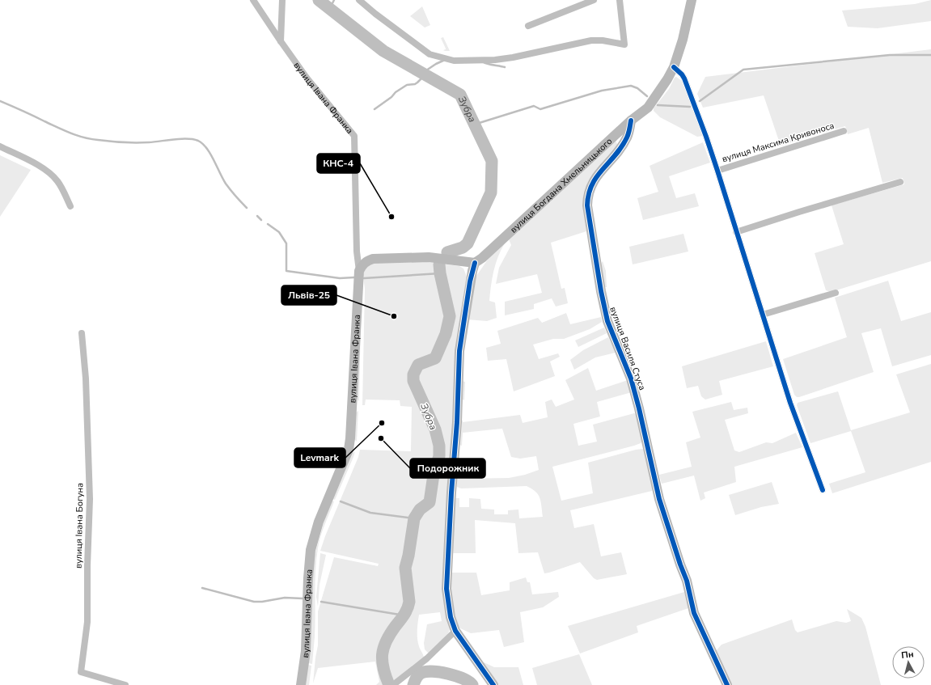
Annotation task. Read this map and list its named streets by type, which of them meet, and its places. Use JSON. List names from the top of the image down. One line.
{"streets":{"street":["вулиця Івана Франка","вулиця Максима Кривоноса","вулиця Богдана Хмельницького","вулиця Василя Стуса","вулиця Івана Богуна"]},"crossings":[["вулиця Богдана Хмельницького","вулиця Василя Стуса"]],"water":["Зубра"],"places":["КНС-4","Львів-25","Levmark","Подорожник"],"north":"top"}
